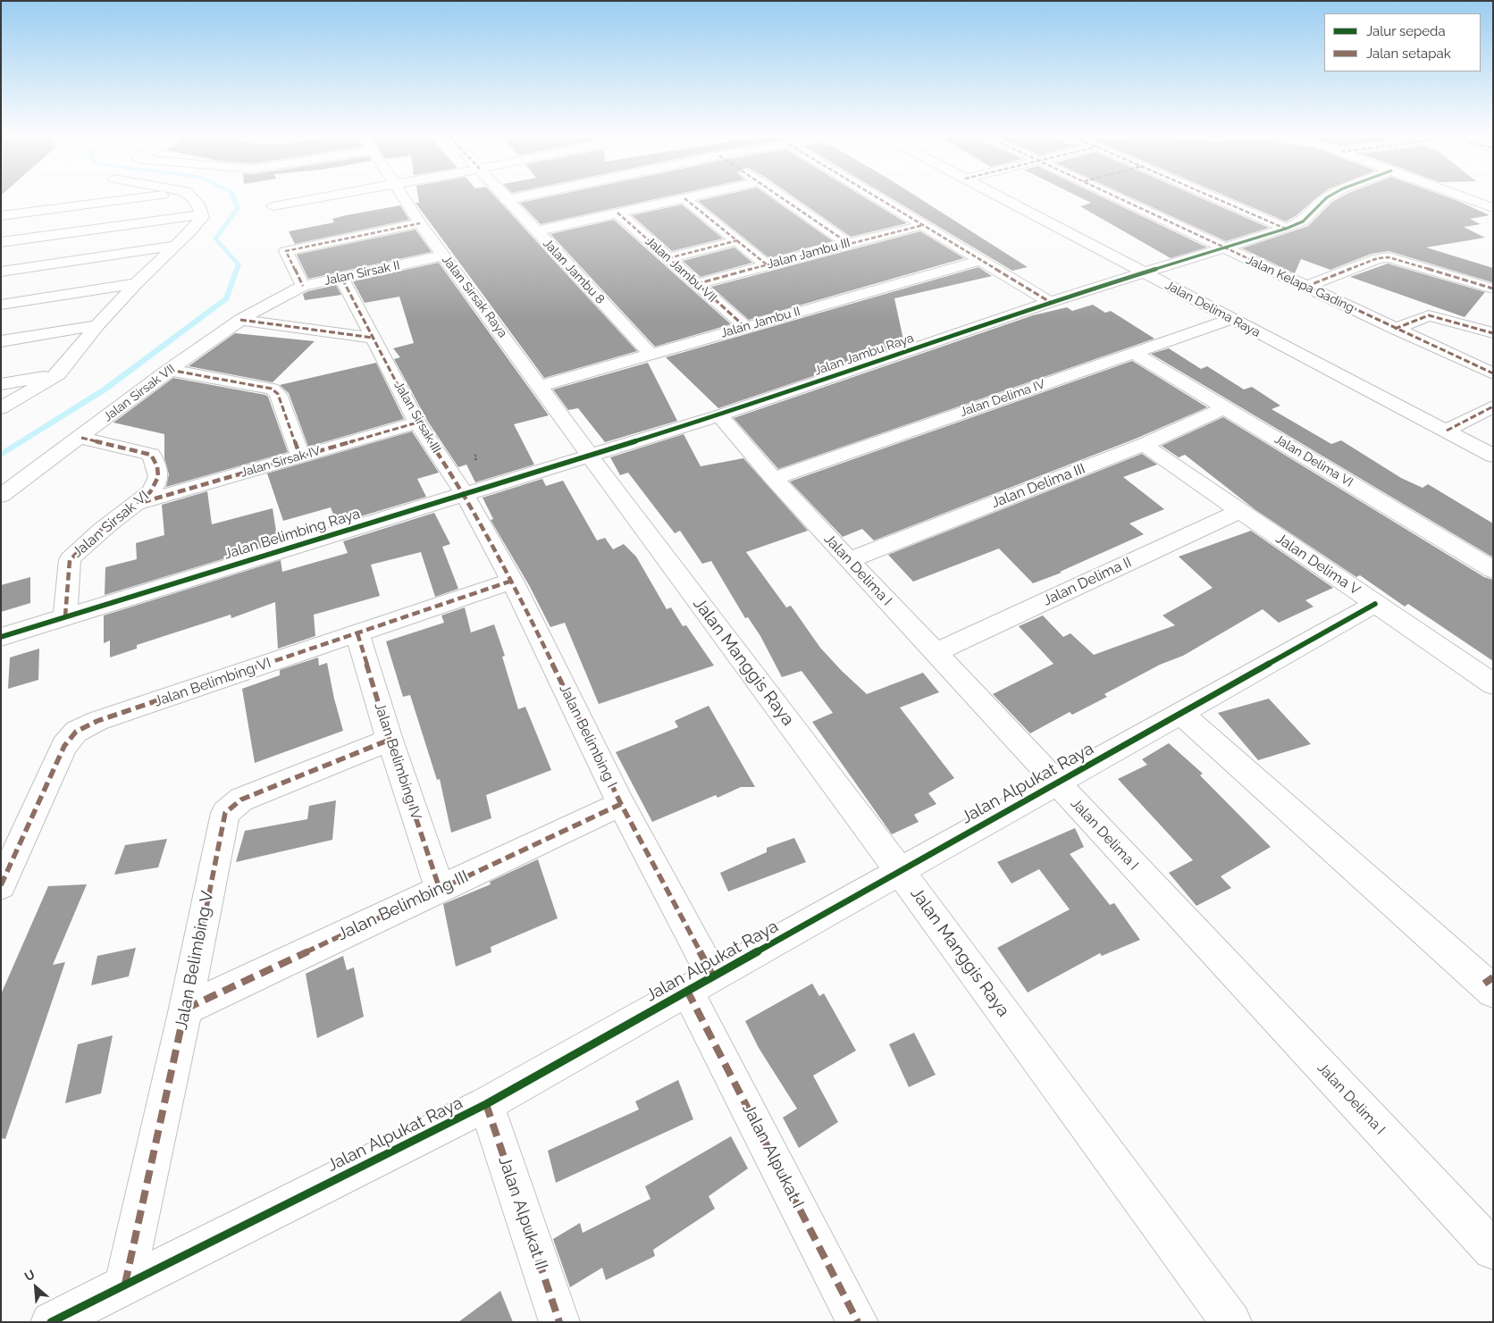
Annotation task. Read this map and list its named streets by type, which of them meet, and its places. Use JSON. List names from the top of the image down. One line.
{"streets":{"street":["Jalan Jambu III","Jalan Jambu VII","Jalan Jambu 8","Jalan Sirsak II","Jalan Kelapa Gading","Jalan Sirsak Raya","Jalan Delima Raya","Jalan Jambu II","Jalan Jambu Raya","Jalan Sirsak VII","Jalan Delima IV","Jalan Sirsak III","Jalan Delima VI","Jalan Sirsak IV","Jalan Delima III","Jalan Sirsak VI","Jalan Belimbing Raya","Jalan Delima V","Jalan Delima I","Jalan Delima II","Jalan Manggis Raya","Jalan Belimbing VI","Jalan Belimbing I","Jalan Belimbing IV","Jalan Alpukat Raya","Jalan Belimbing III","Jalan Belimbing V","Jalan Alpukat I","Jalan Alpukat II"]},"crossings":[["Jalan Jambu III","Jalan Jambu VII"],["Jalan Jambu VII","Jalan Jambu II"],["Jalan Jambu 8","Jalan Jambu II"],["Jalan Sirsak II","Jalan Sirsak Raya"],["Jalan Sirsak II","Jalan Sirsak VII"],["Jalan Sirsak II","Jalan Sirsak III"],["Jalan Kelapa Gading","Jalan Jambu Raya"],["Jalan Sirsak Raya","Jalan Jambu II"],["Jalan Sirsak Raya","Jalan Jambu Raya"],["Jalan Sirsak Raya","Jalan Belimbing Raya"],["Jalan Sirsak Raya","Jalan Manggis Raya"],["Jalan Delima Raya","Jalan Jambu Raya"],["Jalan Delima Raya","Jalan Delima IV"],["Jalan Jambu Raya","Jalan Belimbing Raya"],["Jalan Jambu Raya","Jalan Delima I"],["Jalan Jambu Raya","Jalan Manggis Raya"],["Jalan Sirsak VII","Jalan Sirsak VI"],["Jalan Delima IV","Jalan Delima VI"],["Jalan Delima IV","Jalan Delima I"],["Jalan Sirsak III","Jalan Sirsak IV"],["Jalan Sirsak III","Jalan Belimbing Raya"],["Jalan Sirsak III","Jalan Belimbing I"],["Jalan Delima VI","Jalan Delima III"],["Jalan Sirsak IV","Jalan Sirsak VI"],["Jalan Delima III","Jalan Delima V"],["Jalan Delima III","Jalan Delima I"],["Jalan Sirsak VI","Jalan Belimbing Raya"],["Jalan Belimbing Raya","Jalan Manggis Raya"],["Jalan Belimbing Raya","Jalan Belimbing I"],["Jalan Delima V","Jalan Delima II"],["Jalan Delima V","Jalan Alpukat Raya"],["Jalan Delima I","Jalan Delima II"],["Jalan Delima I","Jalan Alpukat Raya"],["Jalan Manggis Raya","Jalan Alpukat Raya"],["Jalan Belimbing VI","Jalan Belimbing I"],["Jalan Belimbing VI","Jalan Belimbing IV"],["Jalan Belimbing I","Jalan Alpukat Raya"],["Jalan Belimbing I","Jalan Belimbing III"],["Jalan Belimbing I","Jalan Alpukat I"],["Jalan Belimbing IV","Jalan Belimbing III"],["Jalan Belimbing IV","Jalan Belimbing V"],["Jalan Alpukat Raya","Jalan Belimbing V"],["Jalan Alpukat Raya","Jalan Alpukat I"],["Jalan Alpukat Raya","Jalan Alpukat II"],["Jalan Belimbing III","Jalan Belimbing V"]],"house_numbers":["1"],"legend":["Jalur sepeda","Jalan setapak"],"north":"top left"}
